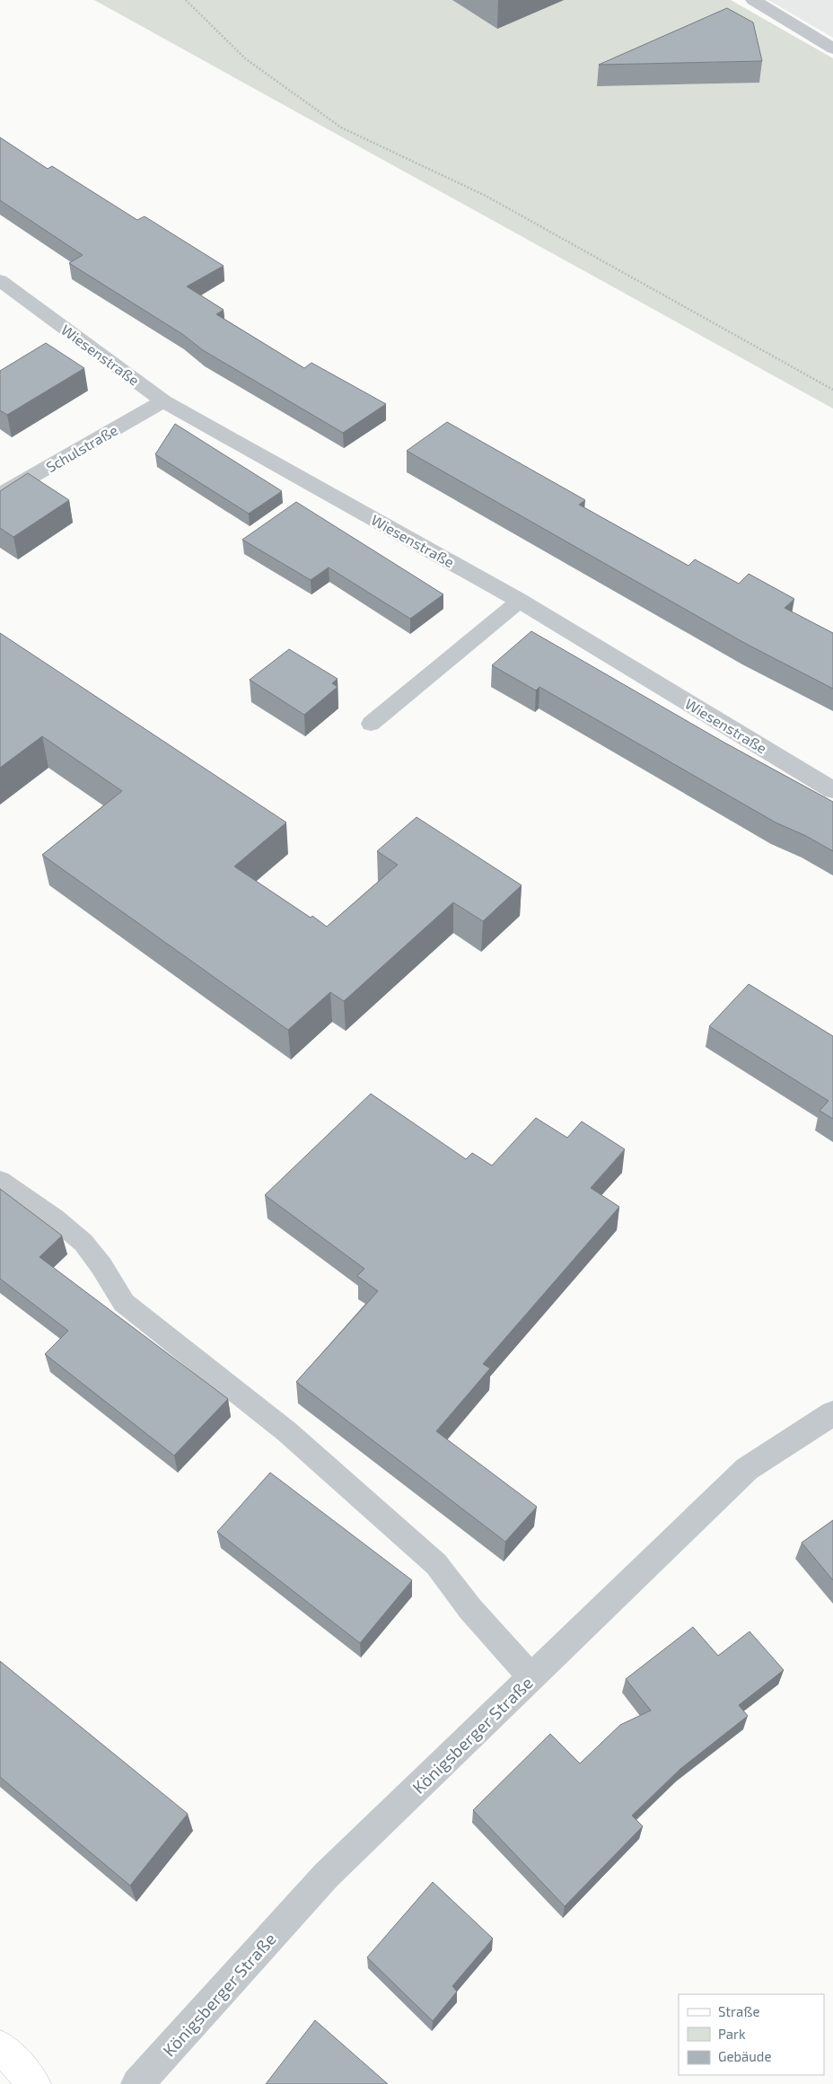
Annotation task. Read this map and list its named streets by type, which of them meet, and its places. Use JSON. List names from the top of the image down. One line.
{"streets":{"street":["Wiesenstraße","Schulstraße","Königsberger Straße"]},"crossings":[["Wiesenstraße","Schulstraße"]],"legend":["Straße","Park","Gebäude"]}
